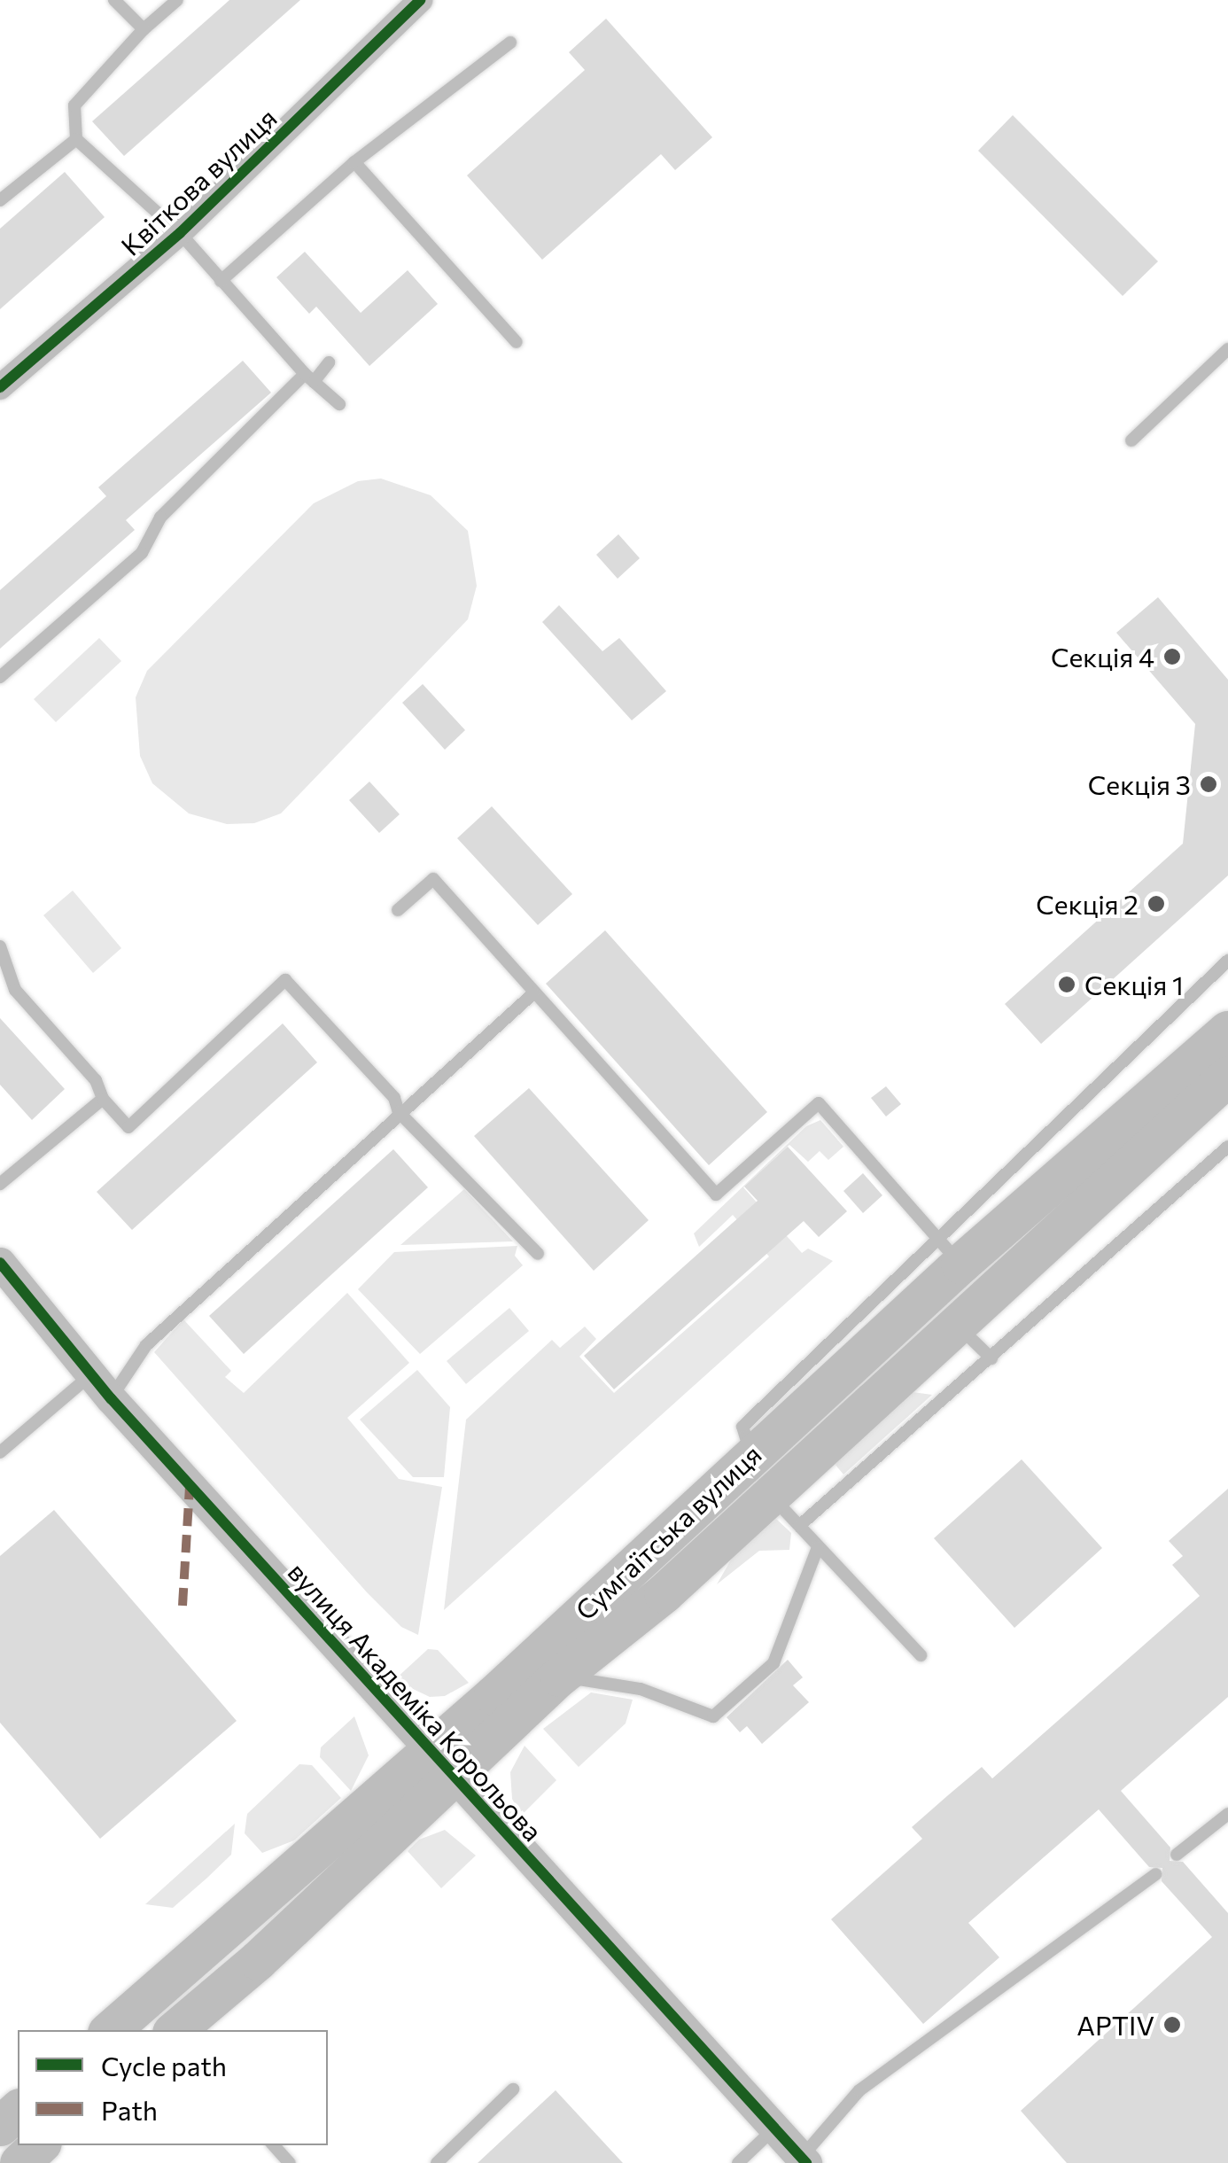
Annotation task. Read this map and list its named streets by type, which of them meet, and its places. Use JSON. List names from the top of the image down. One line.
{"streets":{"main road":["Сумгаїтська вулиця"],"street":["Квіткова вулиця","вулиця Академіка Корольова"]},"crossings":[["Сумгаїтська вулиця","вулиця Академіка Корольова"]],"places":["Секція 4","Секція 3","Секція 2","Секція 1","APTIV"],"legend":["Cycle path","Path"]}
